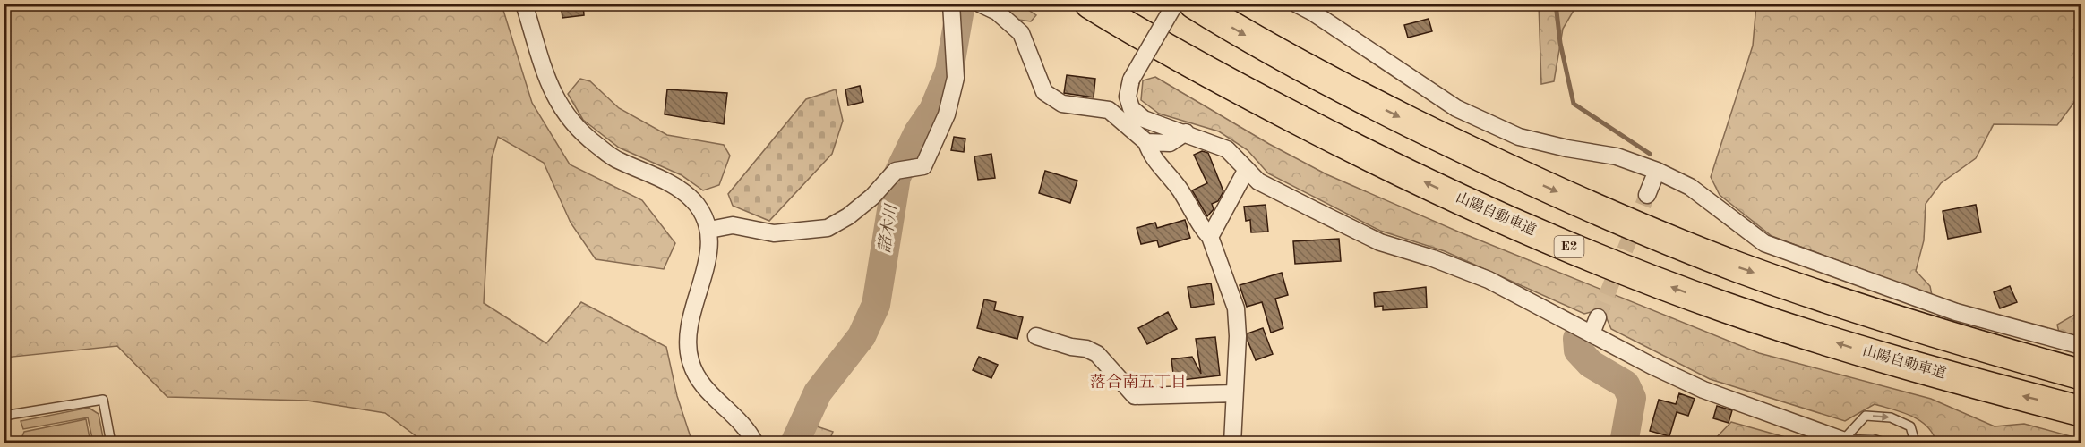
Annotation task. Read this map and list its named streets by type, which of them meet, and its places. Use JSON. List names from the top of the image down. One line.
{"streets":{"highway":["山陽自動車道","E2"]},"districts":["落合南五丁目"],"water":["諸木川"]}
